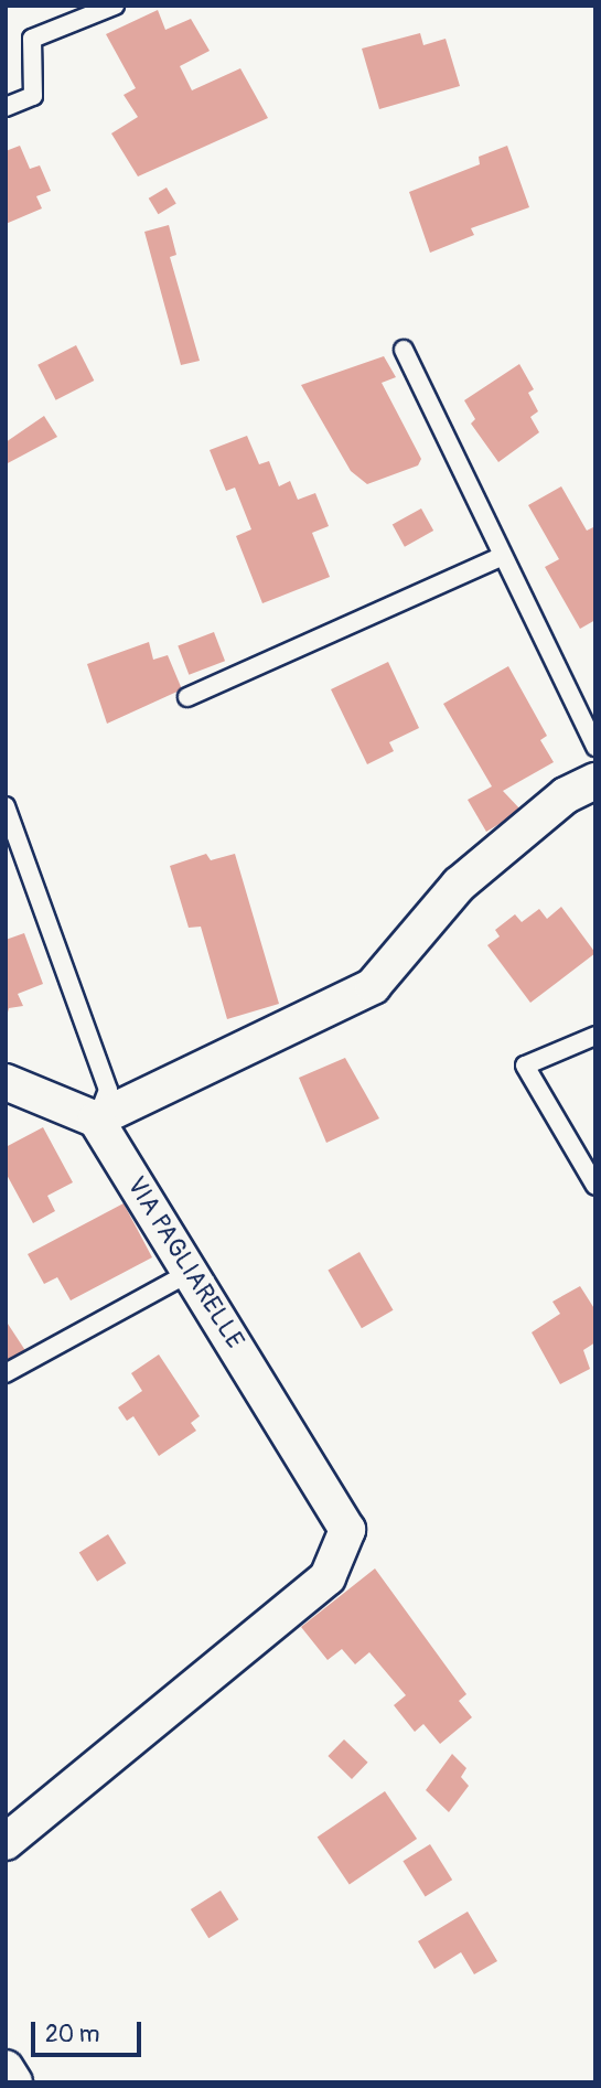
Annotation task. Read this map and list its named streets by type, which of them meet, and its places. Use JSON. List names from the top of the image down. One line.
{"streets":{"street":["VIA PAGLIARELLE"]},"scale_bar":"20 m"}
